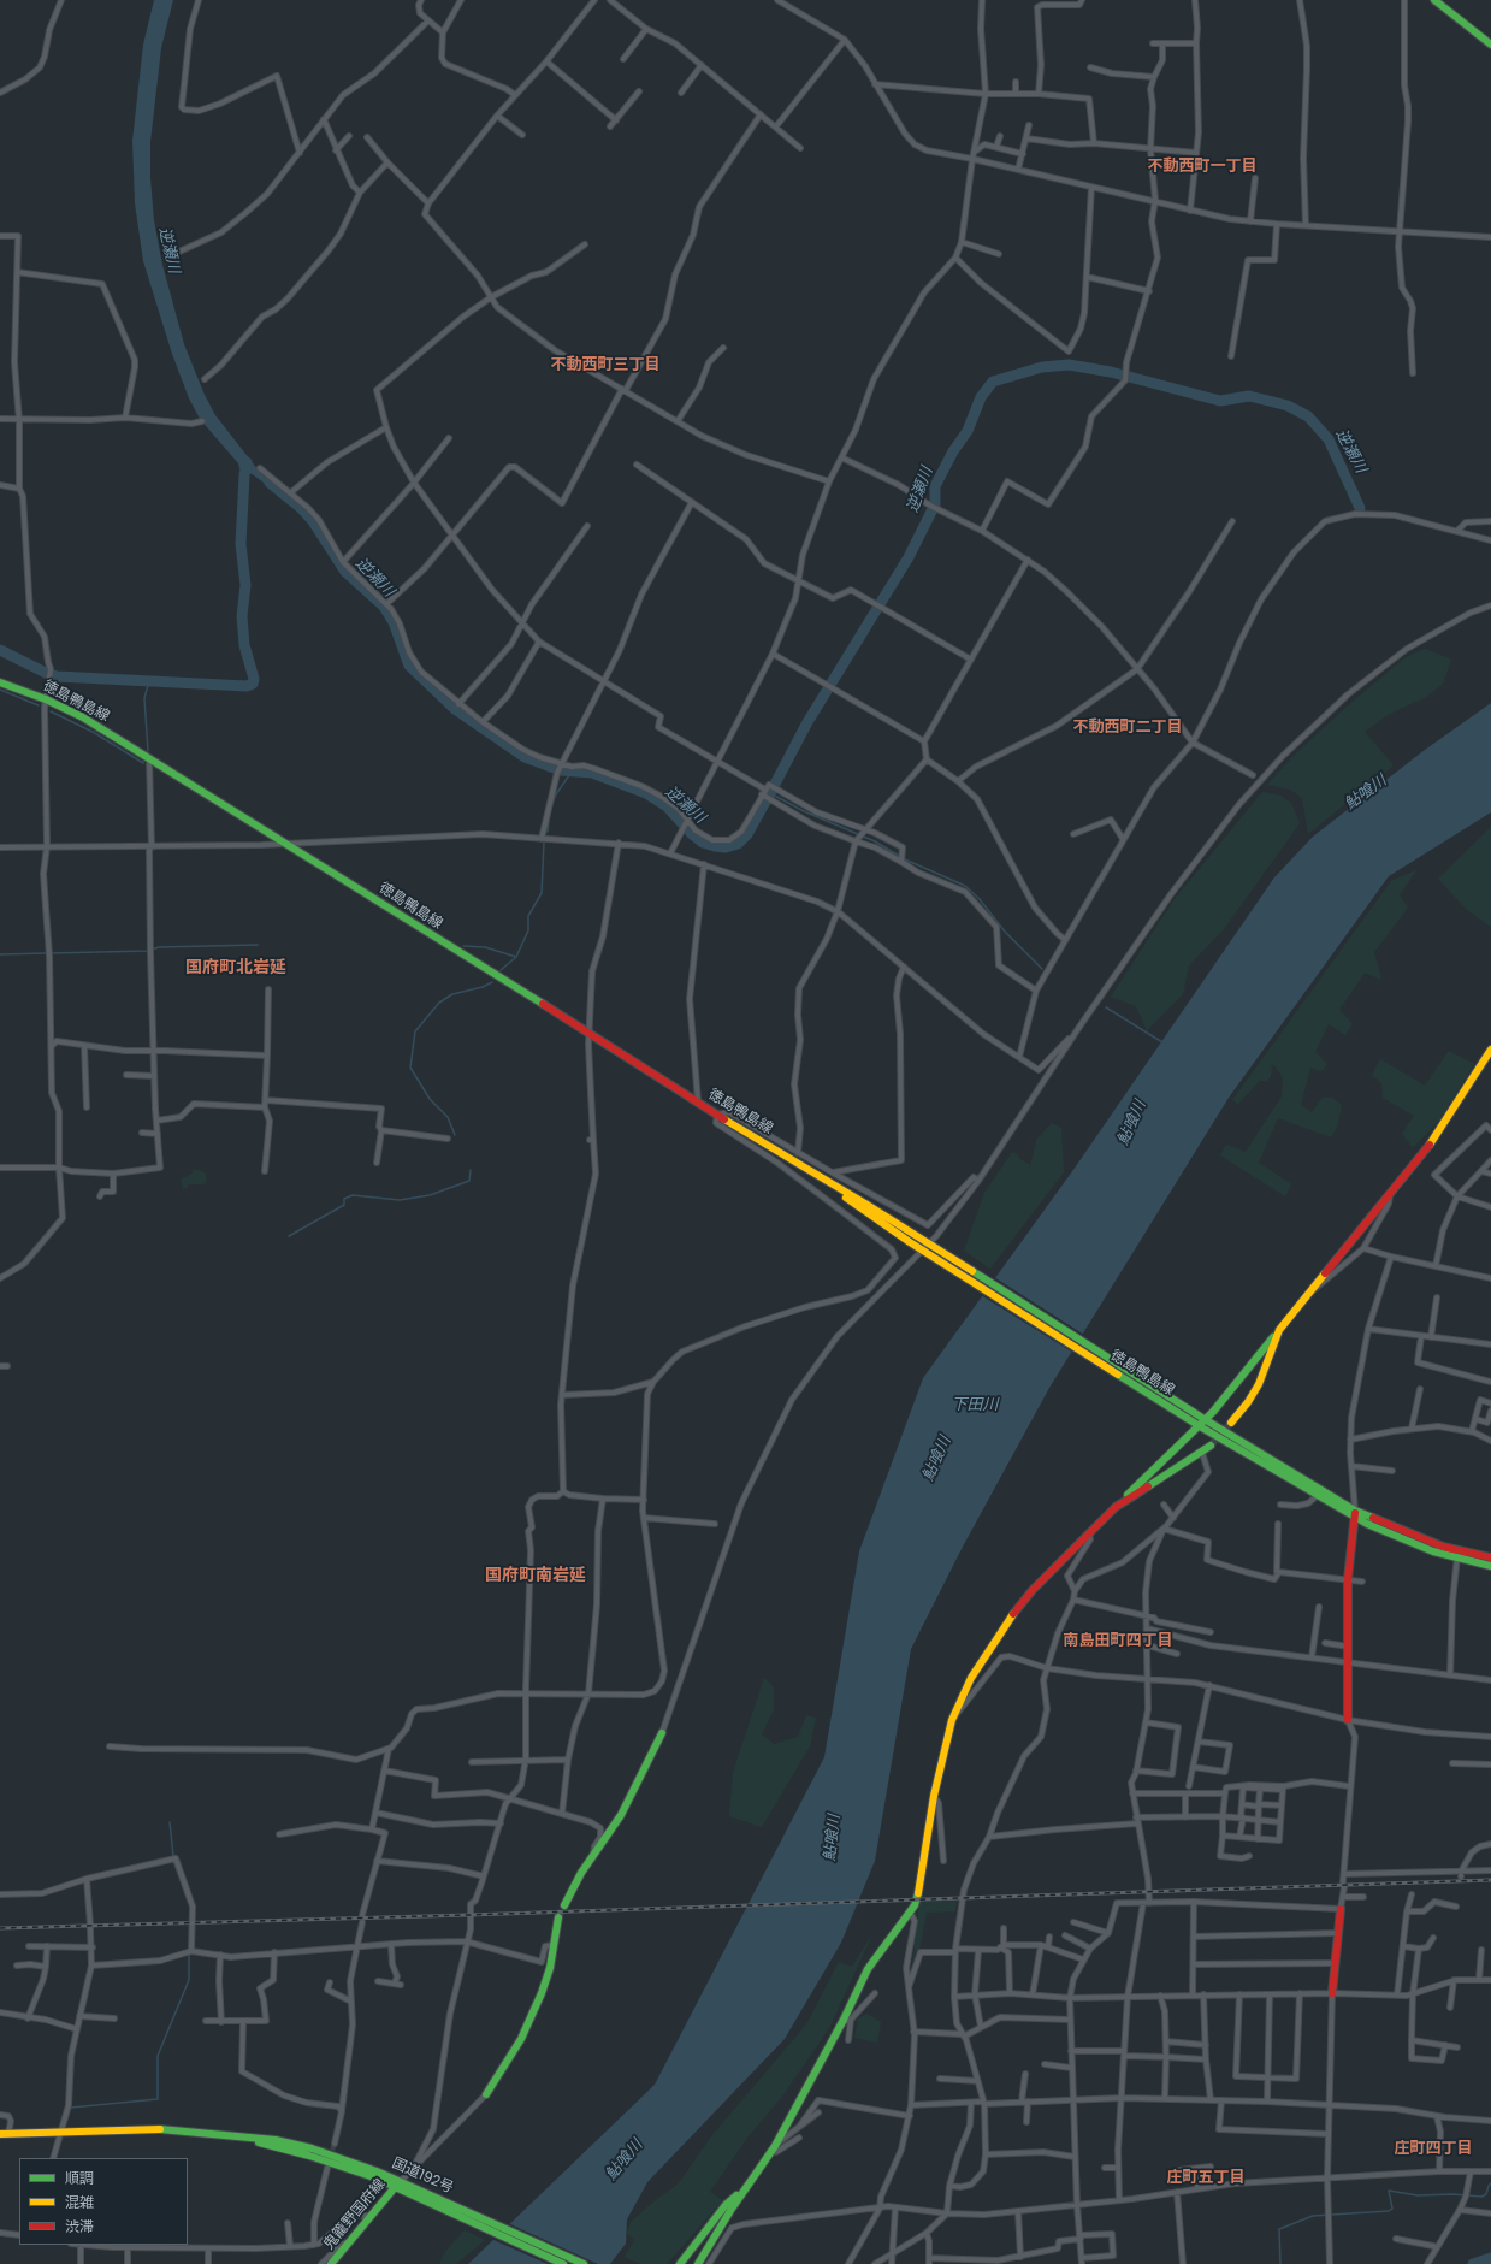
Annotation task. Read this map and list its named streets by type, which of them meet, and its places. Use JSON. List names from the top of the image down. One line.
{"streets":{"main road":["徳島鴨島線","国道192号","鬼籠野国府線"]},"crossings":[["国道192号","鬼籠野国府線"]],"districts":["不動西町一丁目","不動西町三丁目","不動西町二丁目","国府町北岩延","国府町南岩延","南島田町四丁目","庄町四丁目","庄町五丁目"],"water":["逆瀬川","鮎喰川","下田川"],"legend":["順調","混雑","渋滞"]}
